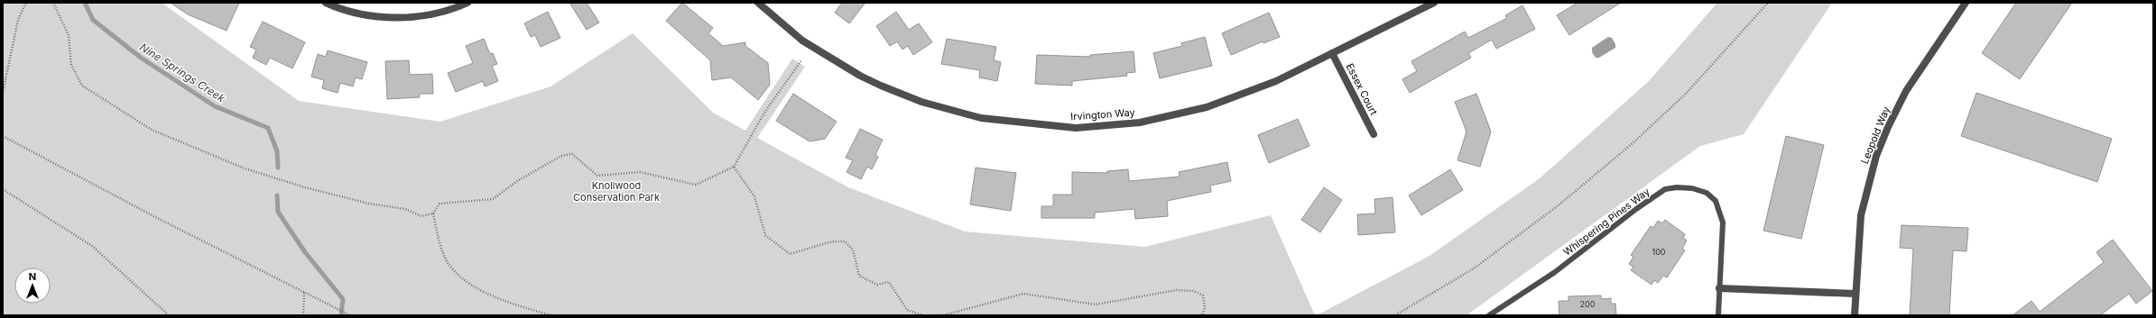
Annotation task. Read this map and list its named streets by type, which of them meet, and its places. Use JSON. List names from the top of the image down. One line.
{"streets":{"street":["Essex Court","Irvington Way","Leopold Way"],"lane":["Whispering Pines Way"]},"crossings":[["Essex Court","Irvington Way"]],"water":["Nine Springs Creek"],"parks":["Knollwood Conservation Park"],"house_numbers":["100","200"],"north":"top"}
